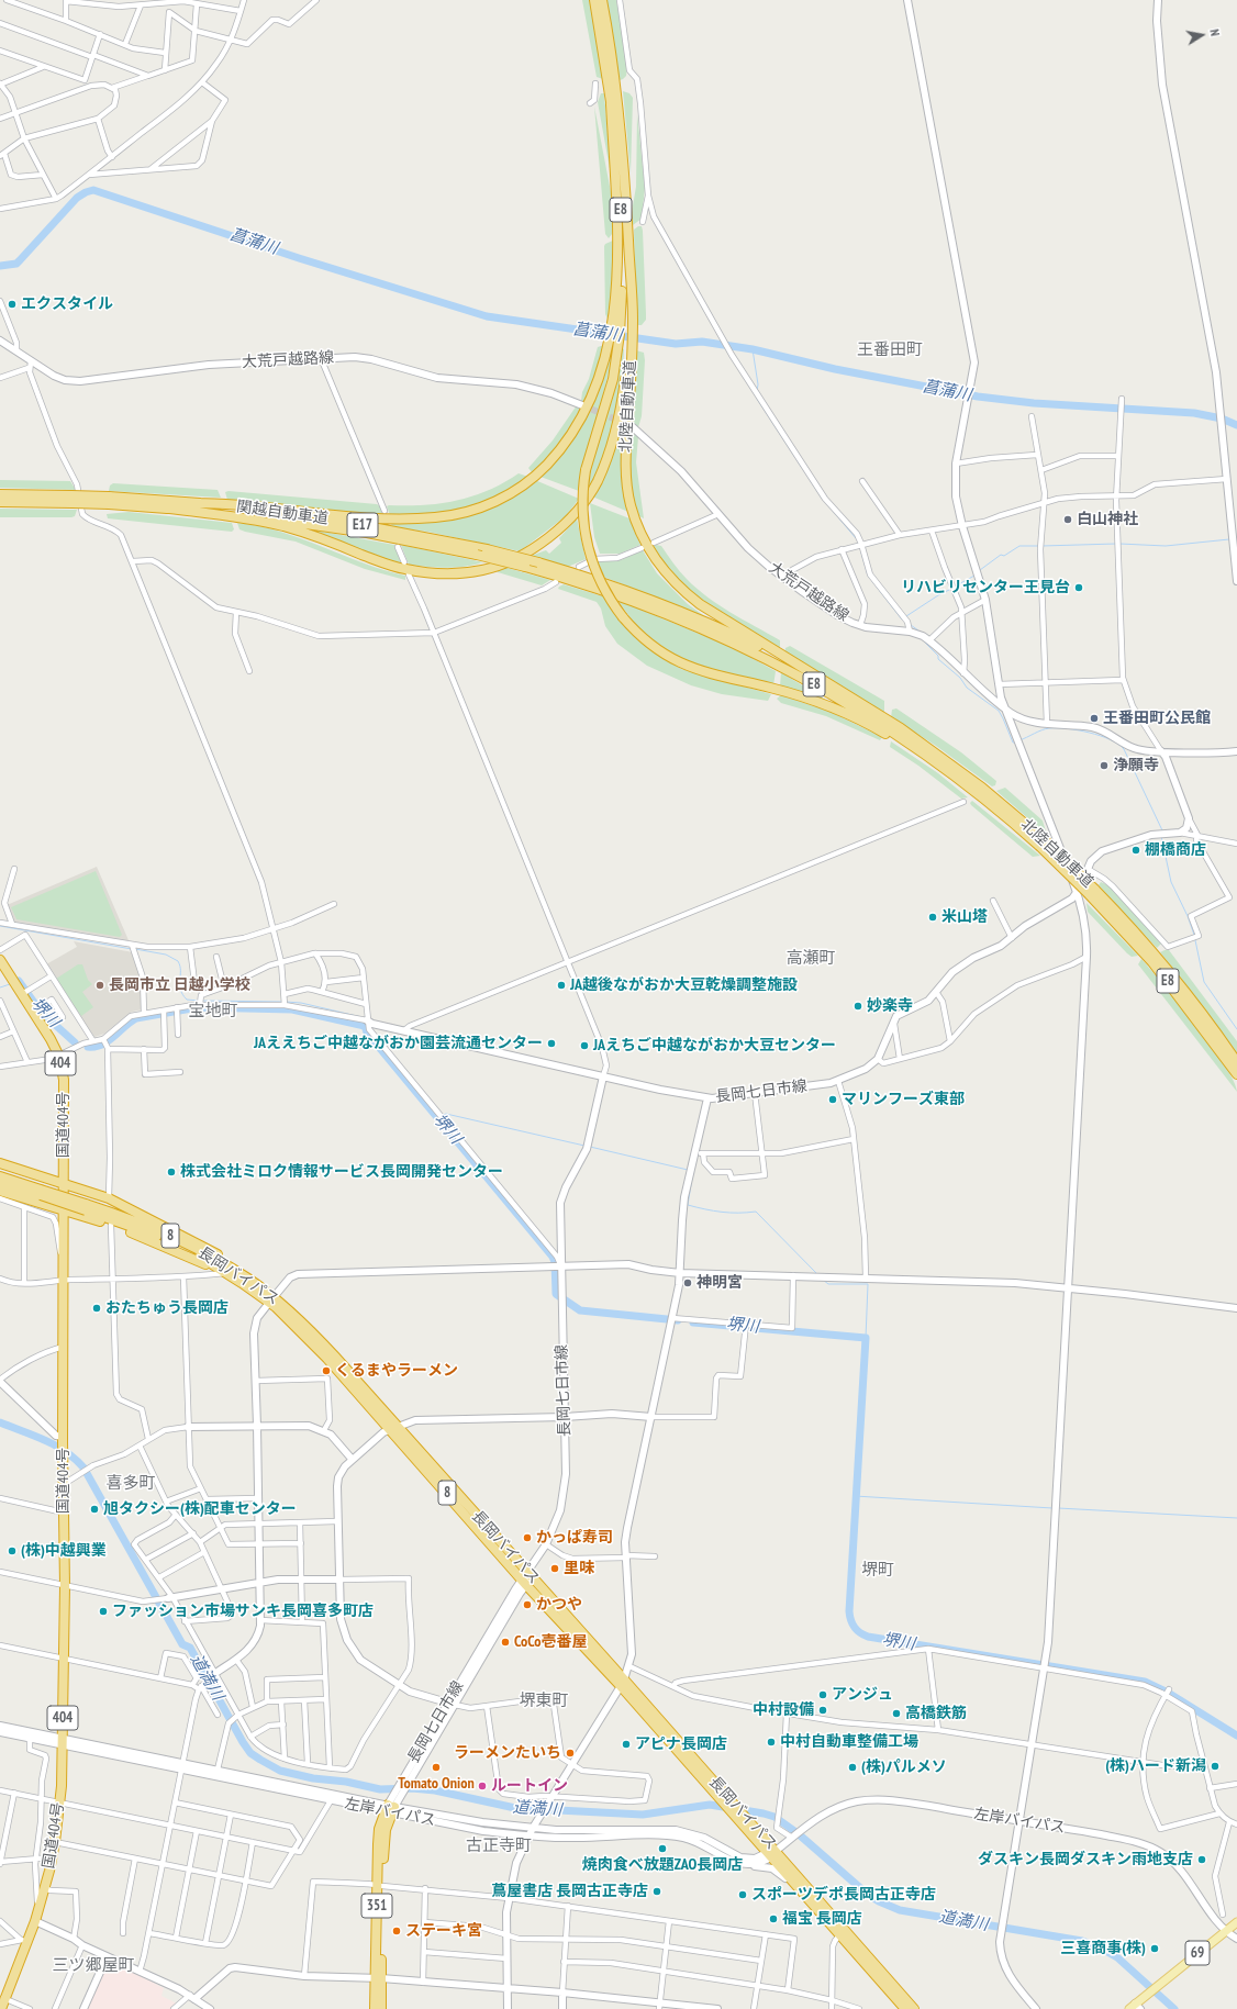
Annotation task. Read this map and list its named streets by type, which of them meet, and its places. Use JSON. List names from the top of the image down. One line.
{"streets":{"highway":["E8","北陸自動車道","関越自動車道","E17","404","国道404号","8","長岡バイパス","351"],"main road":["69"],"street":["大荒戸越路線","長岡七日市線","左岸バイパス"]},"crossings":[["北陸自動車道","関越自動車道"],["長岡七日市線","長岡バイパス"],["長岡七日市線","左岸バイパス"],["長岡七日市線","351"],["国道404号","左岸バイパス"],["長岡バイパス","左岸バイパス"],["左岸バイパス","351"],["左岸バイパス","69"]],"districts":["王番田町","高瀬町","宝地町","喜多町","堺町","堺東町","古正寺町","三ツ郷屋町"],"water":["菖蒲川","堺川","道満川"],"places":["エクスタイル","白山神社","リハビリセンター王見台","王番田町公民館","浄願寺","棚橋商店","米山塔","長岡市立 日越小学校","JA越後ながおか大豆乾燥調整施設","妙楽寺","JAええちご中越ながおか園芸流通センター","JAえちご中越ながおか大豆センター","マリンフーズ東部","株式会社ミロク情報サービス長岡開発センター","神明宮","おたちゅう長岡店","くるまやラーメン","旭タクシー(株)配車センター","かっぱ寿司","(株)中越興業","里味","かつや","ファッション市場サンキ長岡喜多町店","CoCo壱番屋","アンジュ","中村設備","高橋鉄筋","中村自動車整備工場","アピナ長岡店","ラーメンたいち","(株)ハード新潟","Tomato Onion","(株)パルメソ","ルートイン","焼肉食べ放題ZAO長岡店","ダスキン長岡ダスキン雨地支店","蔦屋書店 長岡古正寺店","スポーツデポ長岡古正寺店","福宝 長岡店","ステーキ宮","三喜商事(株)"],"north":"right"}
